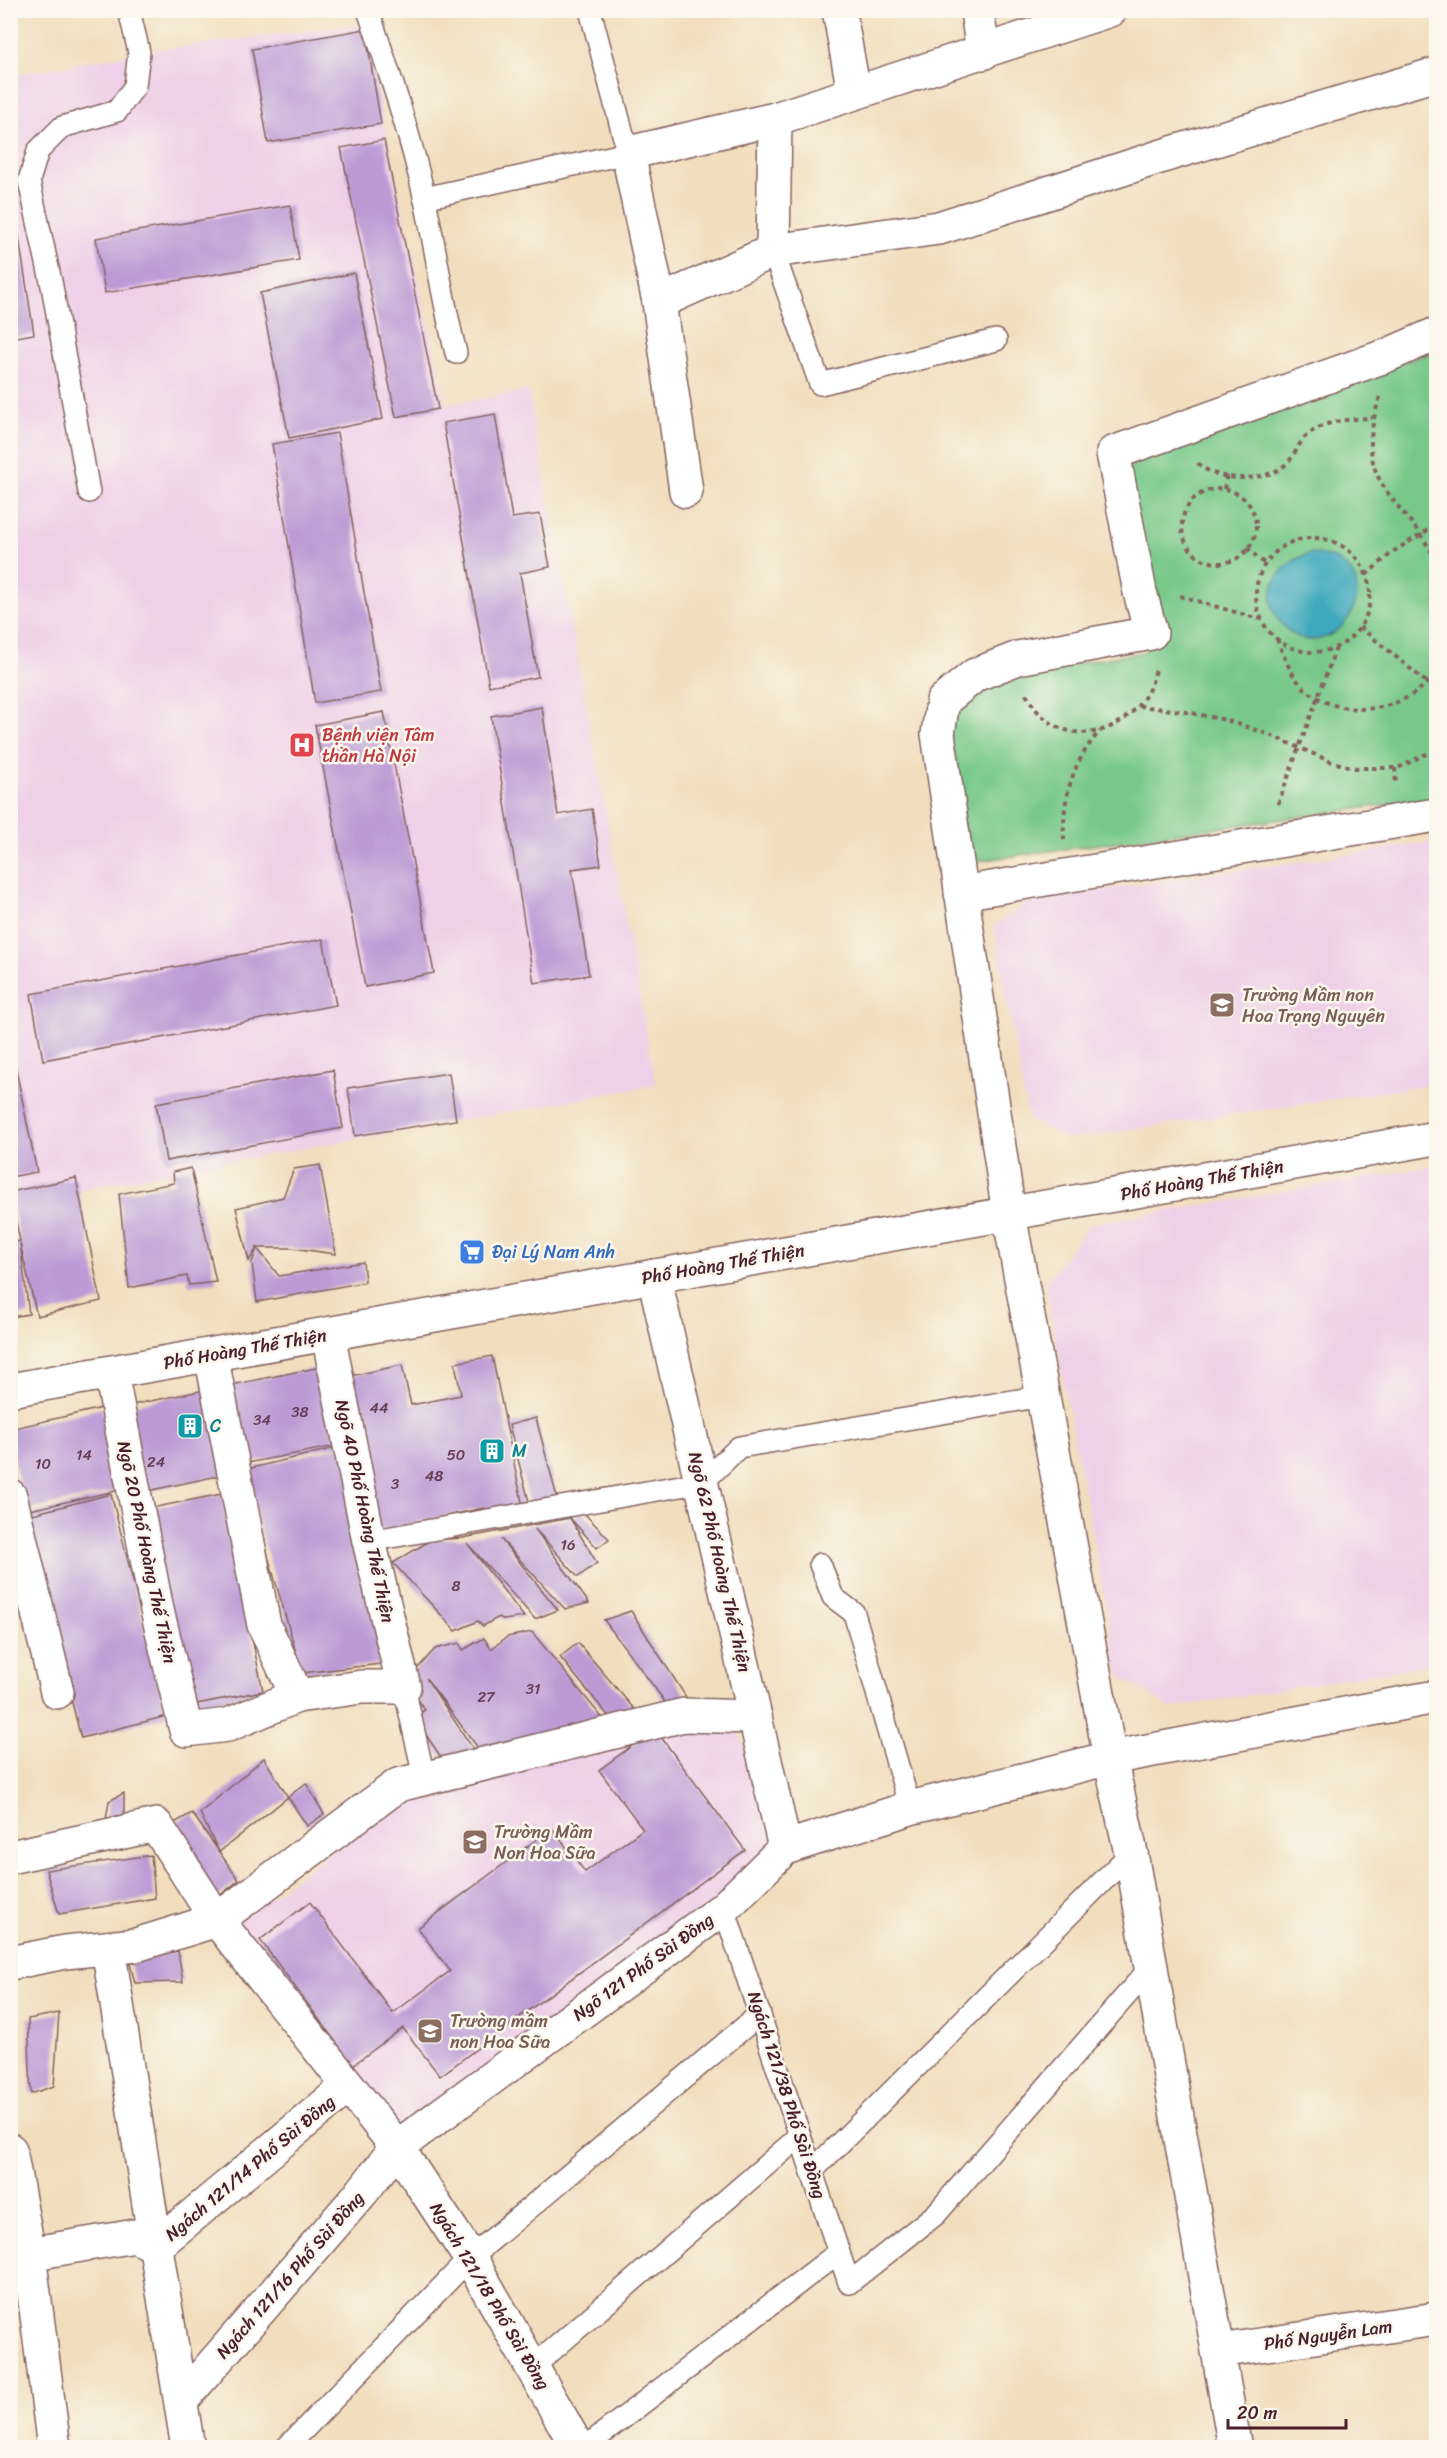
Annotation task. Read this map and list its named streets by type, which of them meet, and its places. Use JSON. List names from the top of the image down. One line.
{"streets":{"street":["Phố Hoàng Thế Thiện","Ngõ 40 Phố Hoàng Thế Thiện","Ngõ 20 Phố Hoàng Thế Thiện","Ngõ 62 Phố Hoàng Thế Thiện","Ngõ 121 Phố Sài Đồng","Ngách 121/14 Phố Sài Đồng","Ngách 121/16 Phố Sài Đồng","Ngách 121/18 Phố Sài Đồng","Phố Nguyễn Lam"],"lane":["Ngách 121/38 Phố Sài Đồng"]},"crossings":[["Phố Hoàng Thế Thiện","Ngõ 40 Phố Hoàng Thế Thiện"],["Phố Hoàng Thế Thiện","Ngõ 20 Phố Hoàng Thế Thiện"],["Phố Hoàng Thế Thiện","Ngõ 62 Phố Hoàng Thế Thiện"],["Ngõ 62 Phố Hoàng Thế Thiện","Ngõ 121 Phố Sài Đồng"],["Ngõ 121 Phố Sài Đồng","Ngách 121/38 Phố Sài Đồng"],["Ngõ 121 Phố Sài Đồng","Ngách 121/16 Phố Sài Đồng"],["Ngõ 121 Phố Sài Đồng","Ngách 121/18 Phố Sài Đồng"],["Ngách 121/16 Phố Sài Đồng","Ngách 121/18 Phố Sài Đồng"]],"places":{"hospital":["Bệnh viện Tâm thần Hà Nội"],"school or university":["Trường Mầm non Hoa Trạng Nguyên","Trường Mầm Non Hoa Sữa","Trường mầm non Hoa Sữa"],"supermarket":["Đại Lý Nam Anh"],"building":["C","M"]},"house_numbers":["44","38","34","14","50","24","10","48","3","16","8","31","27"],"scale_bar":"20 m"}
